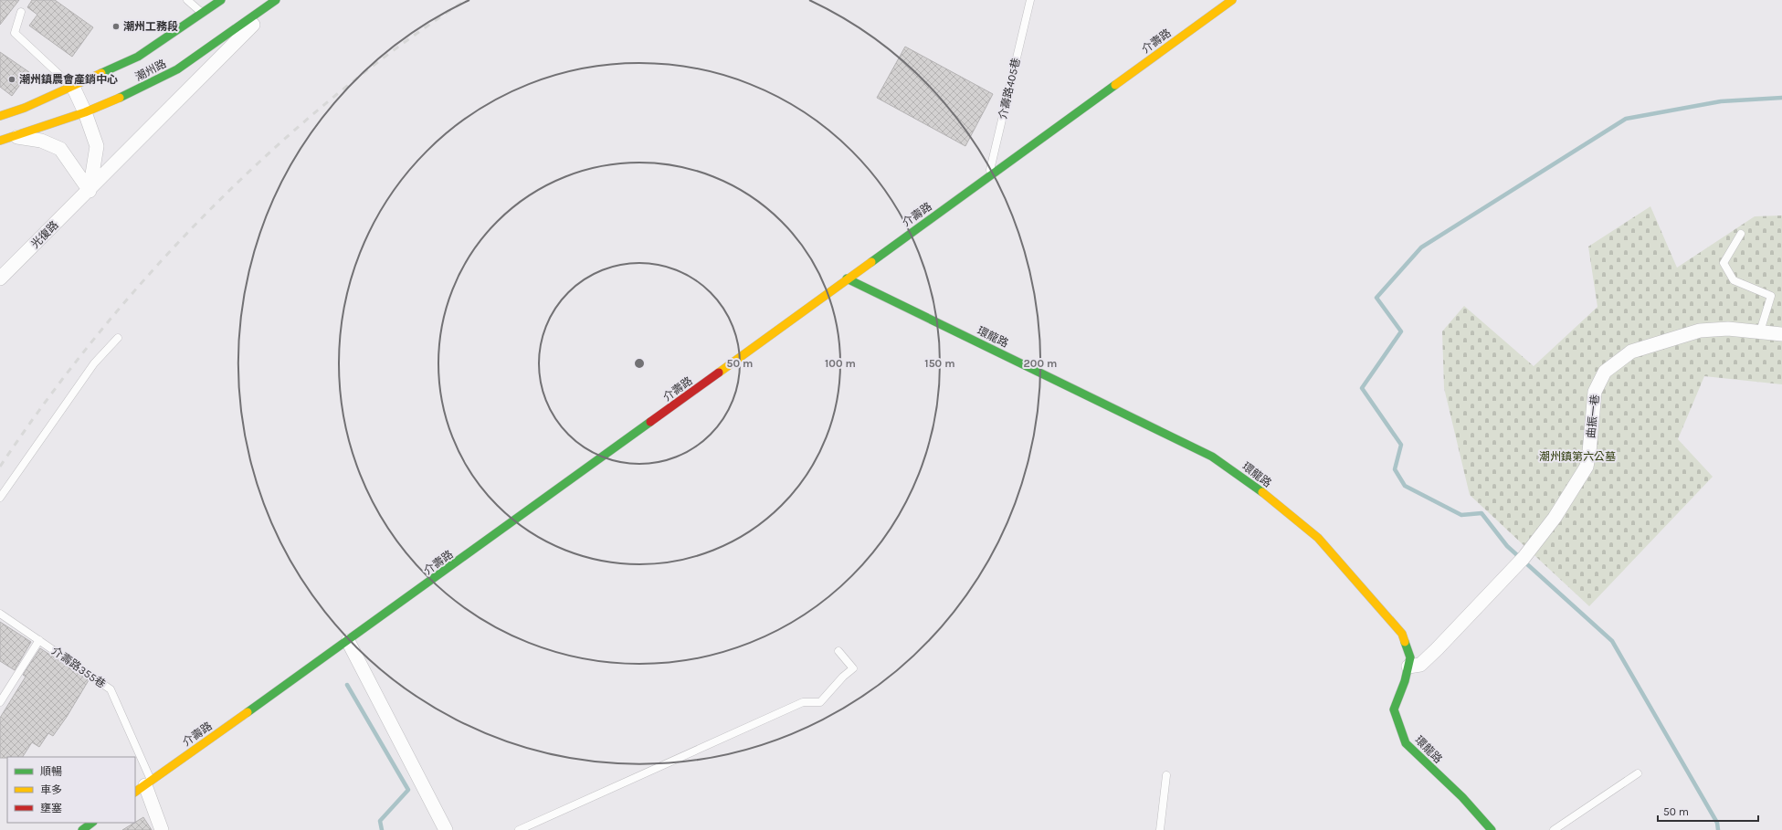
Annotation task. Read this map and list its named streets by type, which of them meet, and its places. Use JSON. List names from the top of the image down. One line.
{"streets":{"main road":["介壽路","潮州路","環龍路"],"street":["光復路","曲振一巷"],"lane":["介壽路405巷","介壽路355巷"]},"crossings":[["介壽路","介壽路405巷"],["介壽路","環龍路"],["介壽路","介壽路355巷"],["潮州路","光復路"],["環龍路","曲振一巷"]],"parks":["潮州鎮第六公墓"],"places":["潮州工務段","潮州鎮農會產銷中心"],"legend":["順暢","車多","壅塞"],"scale_bar":"50 m","rings":["50 m","100 m","150 m","200 m"]}
